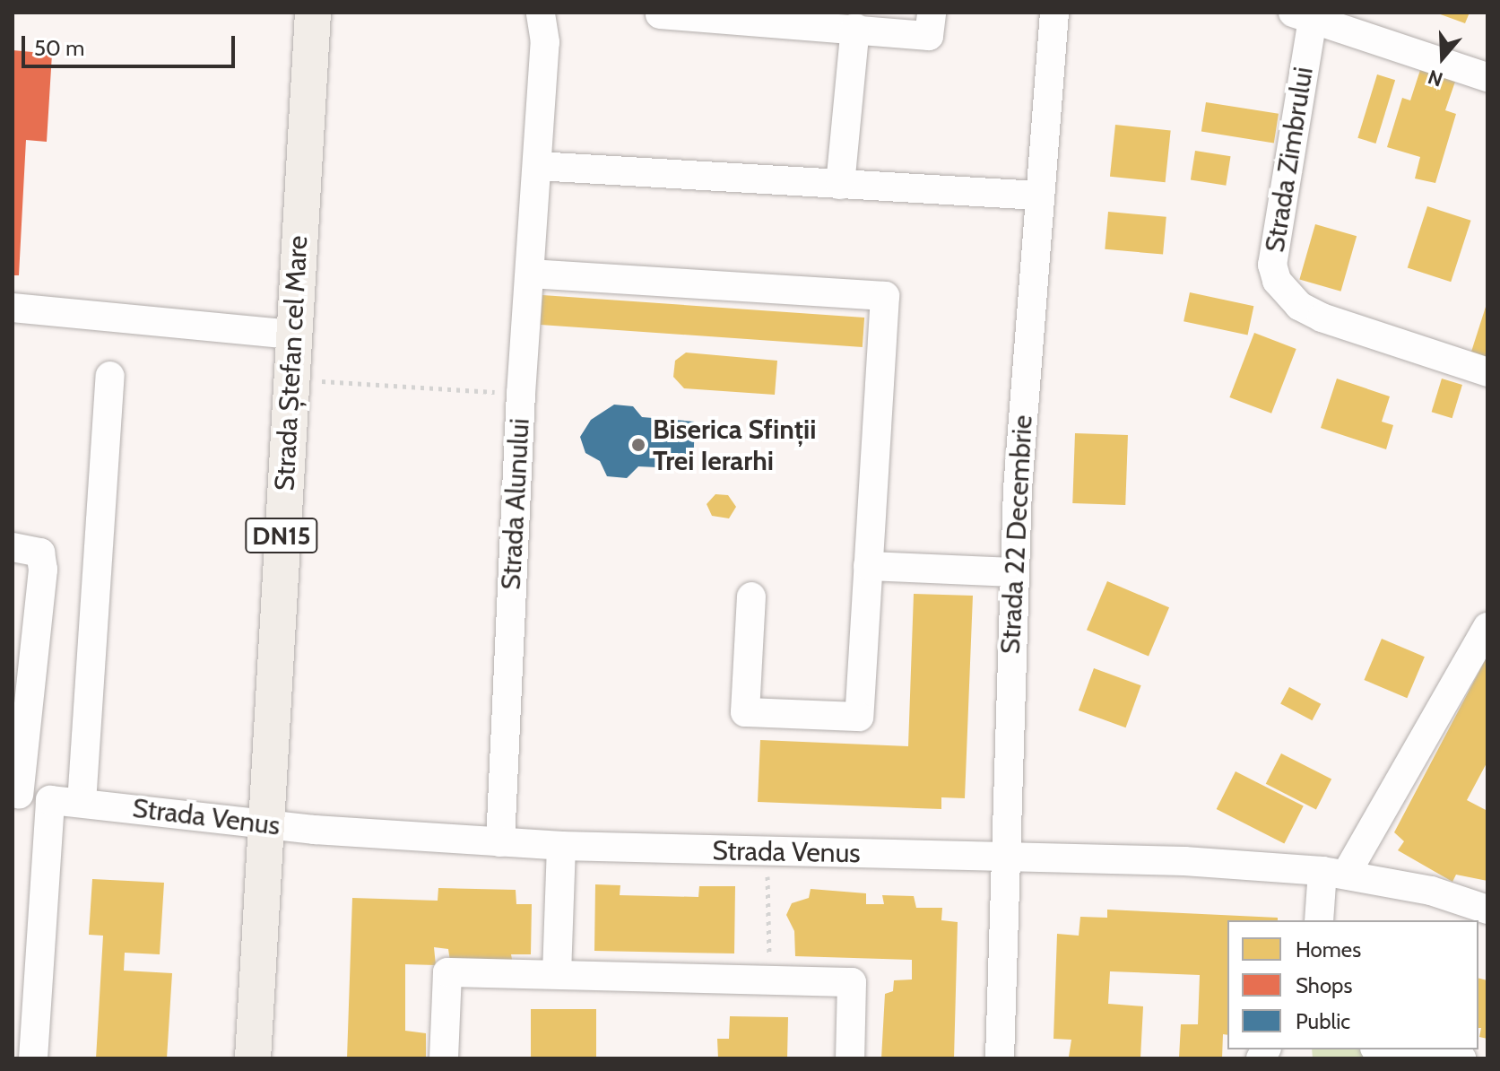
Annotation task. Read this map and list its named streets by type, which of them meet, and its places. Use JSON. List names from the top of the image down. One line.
{"streets":{"main road":["Strada Ștefan cel Mare","DN15"],"street":["Strada Zimbrului","Strada Alunului","Strada 22 Decembrie","Strada Venus"]},"crossings":[["Strada Ștefan cel Mare","Strada Venus"],["Strada Alunului","Strada Venus"],["Strada 22 Decembrie","Strada Venus"]],"places":["Biserica Sfinții Trei Ierarhi"],"legend":["Homes","Shops","Public"],"scale_bar":"50 m","north":"bottom"}
